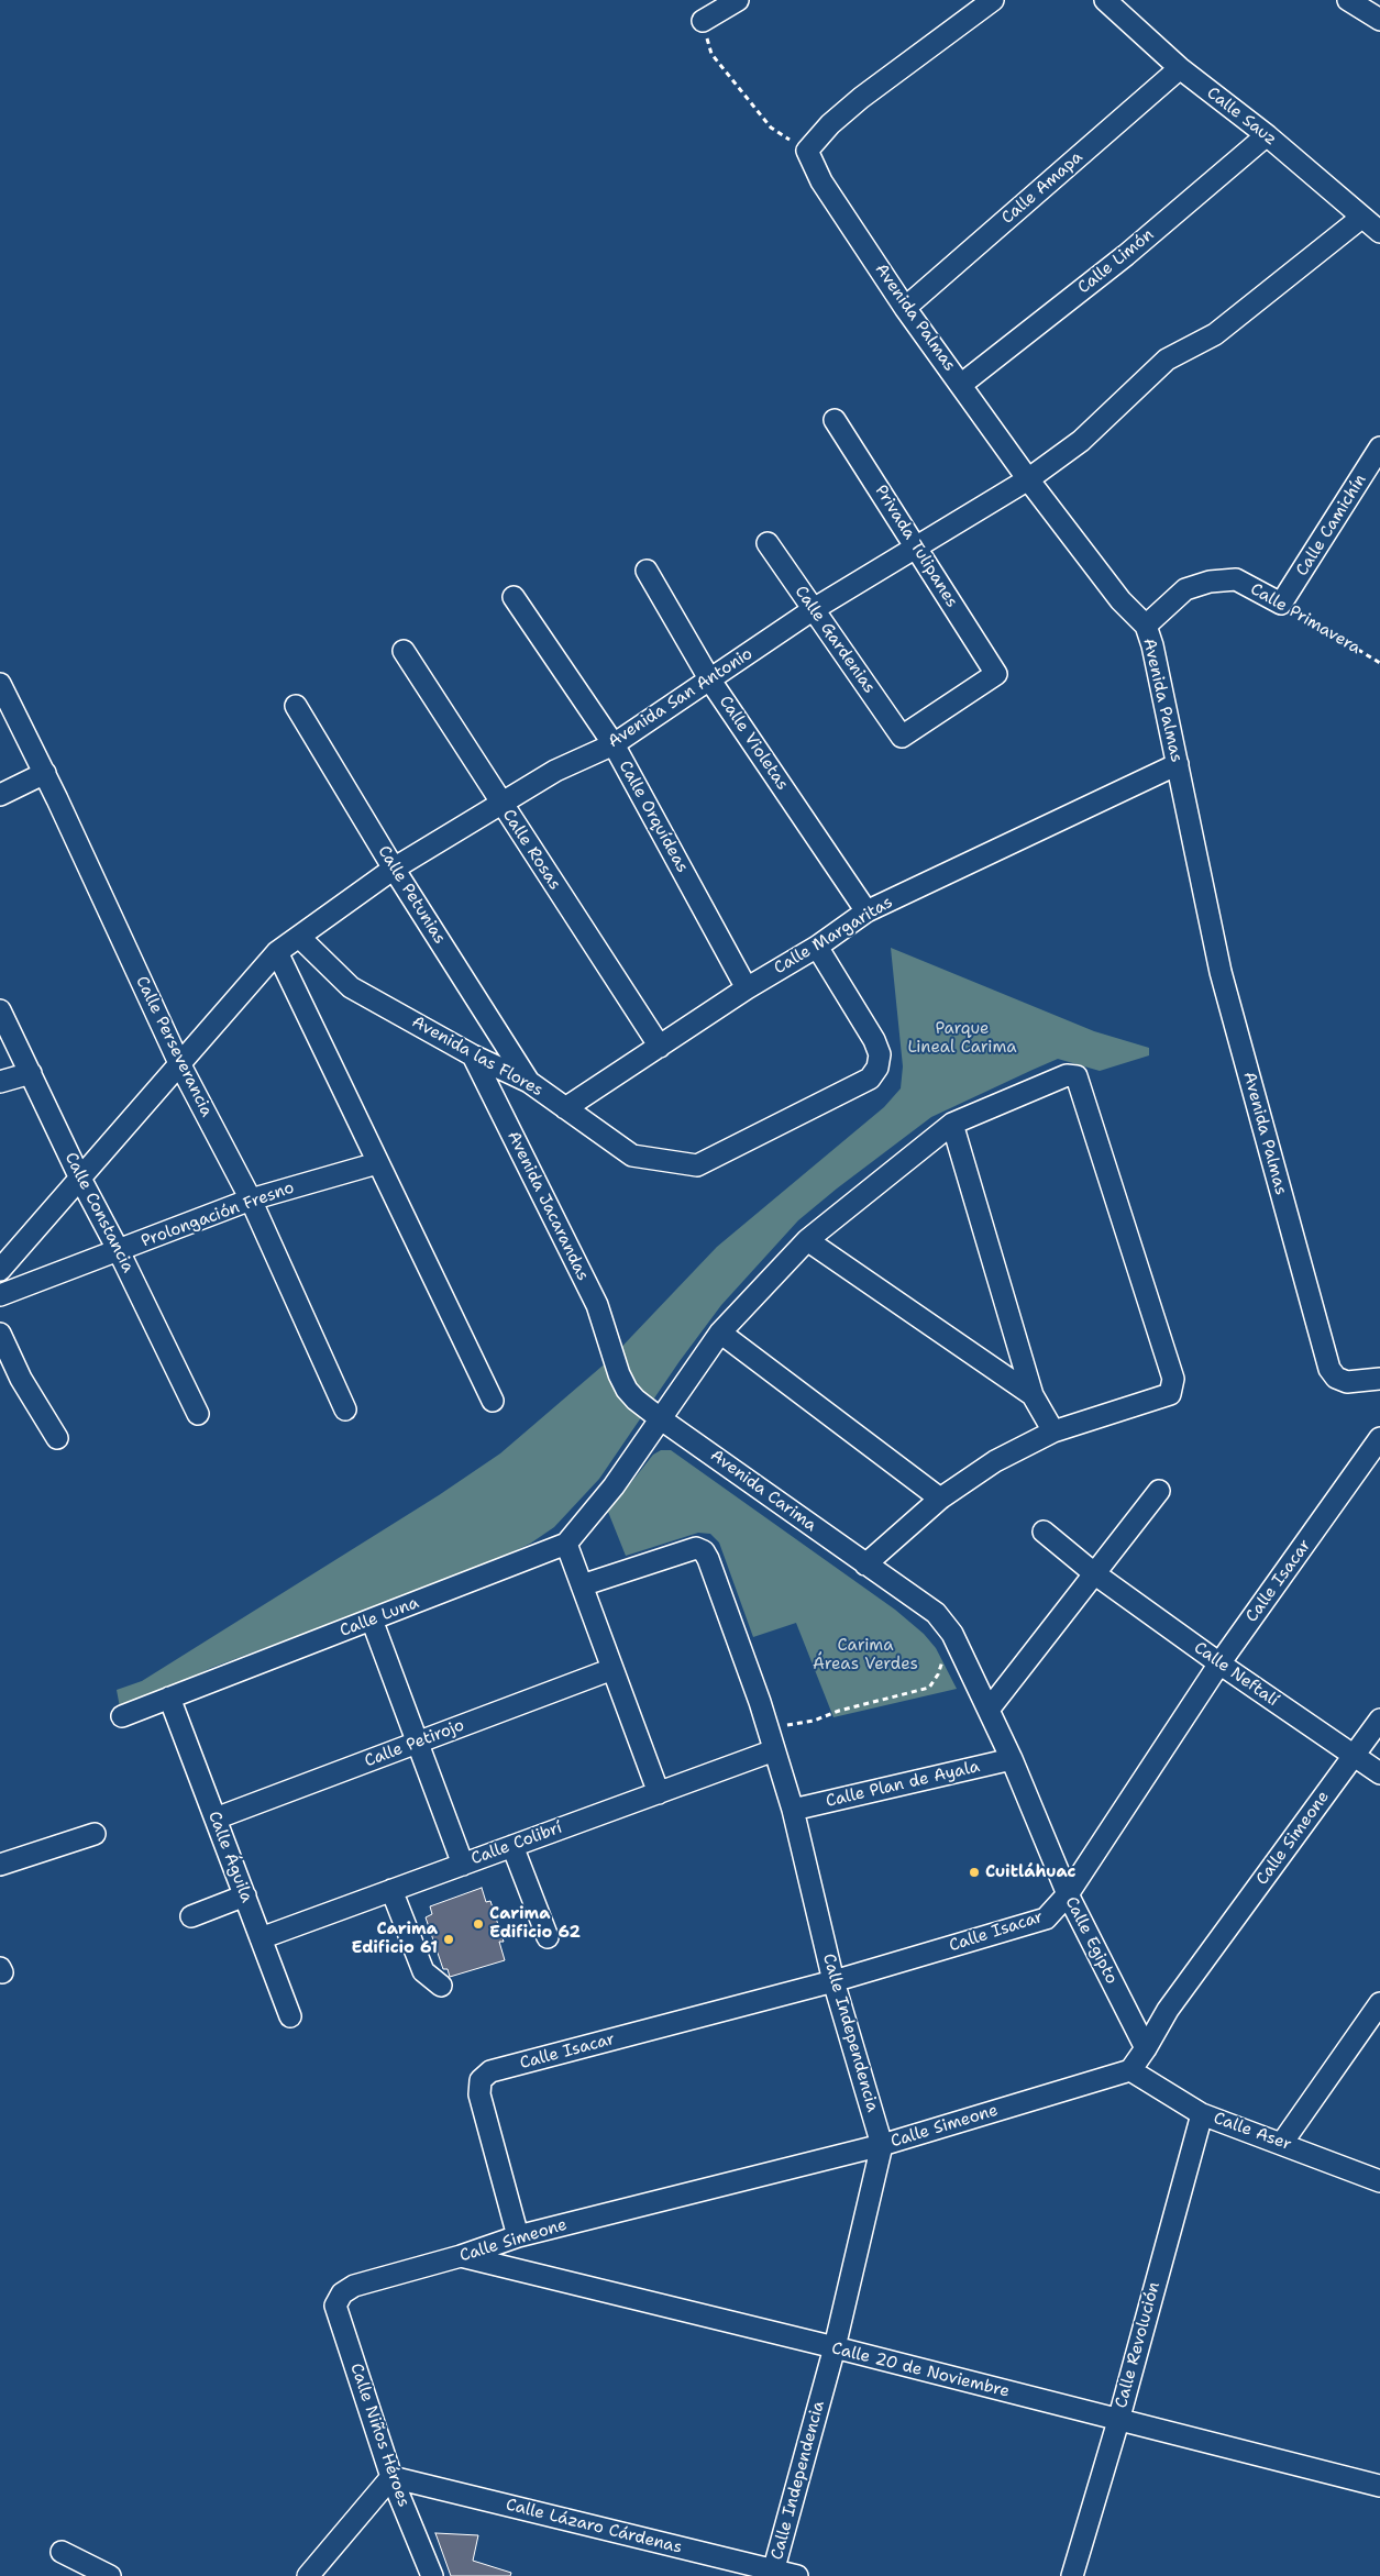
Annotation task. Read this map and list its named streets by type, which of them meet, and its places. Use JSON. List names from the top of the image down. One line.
{"streets":{"street":["Calle Sauz","Calle Amapa","Calle Limón","Avenida Palmas","Calle Camichín","Privada Tulipanes","Calle Primavera","Calle Gardenias","Avenida San Antonio","Calle Violetas","Calle Orquídeas","Calle Rosas","Calle Petunias","Calle Margaritas","Calle Perseverancia","Avenida las Flores","Avenida Jacarandas","Calle Constancia","Prolongación Fresno","Avenida Carima","Calle Isacar","Calle Luna","Calle Neftalí","Calle Petirojo","Calle Plan de Ayala","Calle Simeone","Calle Colibrí","Calle Águila","Calle Egipto","Calle Independencia","Calle Aser","Calle Revolución","Calle 20 de Noviembre","Calle Niños Héroes","Calle Lázaro Cárdenas"]},"crossings":[["Calle Sauz","Calle Amapa"],["Calle Sauz","Calle Limón"],["Calle Sauz","Avenida San Antonio"],["Calle Amapa","Avenida Palmas"],["Calle Limón","Avenida Palmas"],["Avenida Palmas","Calle Primavera"],["Avenida Palmas","Avenida San Antonio"],["Avenida Palmas","Calle Margaritas"],["Calle Camichín","Calle Primavera"],["Privada Tulipanes","Calle Gardenias"],["Privada Tulipanes","Avenida San Antonio"],["Calle Gardenias","Avenida San Antonio"],["Avenida San Antonio","Calle Violetas"],["Avenida San Antonio","Calle Orquídeas"],["Avenida San Antonio","Calle Rosas"],["Avenida San Antonio","Calle Petunias"],["Avenida San Antonio","Calle Perseverancia"],["Avenida San Antonio","Avenida las Flores"],["Avenida San Antonio","Calle Constancia"],["Calle Violetas","Calle Margaritas"],["Calle Orquídeas","Calle Margaritas"],["Calle Rosas","Calle Margaritas"],["Calle Petunias","Avenida las Flores"],["Calle Margaritas","Avenida las Flores"],["Calle Perseverancia","Prolongación Fresno"],["Avenida las Flores","Avenida Jacarandas"],["Avenida Jacarandas","Avenida Carima"],["Avenida Jacarandas","Calle Luna"],["Calle Constancia","Prolongación Fresno"],["Avenida Carima","Calle Luna"],["Avenida Carima","Calle Egipto"],["Calle Isacar","Calle Neftalí"],["Calle Isacar","Calle Simeone"],["Calle Isacar","Calle Egipto"],["Calle Isacar","Calle Independencia"],["Calle Luna","Calle Águila"],["Calle Neftalí","Calle Simeone"],["Calle Petirojo","Calle Águila"],["Calle Plan de Ayala","Calle Egipto"],["Calle Plan de Ayala","Calle Independencia"],["Calle Simeone","Calle Egipto"],["Calle Simeone","Calle Independencia"],["Calle Simeone","Calle Aser"],["Calle Simeone","Calle 20 de Noviembre"],["Calle Simeone","Calle Niños Héroes"],["Calle Colibrí","Calle Águila"],["Calle Colibrí","Calle Independencia"],["Calle Independencia","Calle 20 de Noviembre"],["Calle Independencia","Calle Lázaro Cárdenas"],["Calle Aser","Calle Revolución"],["Calle Revolución","Calle 20 de Noviembre"],["Calle Niños Héroes","Calle Lázaro Cárdenas"]],"parks":["Parque Lineal Carima","Carima Áreas Verdes"],"places":["Cuitláhuac","Carima Edificio 62","Carima Edificio 61"]}
